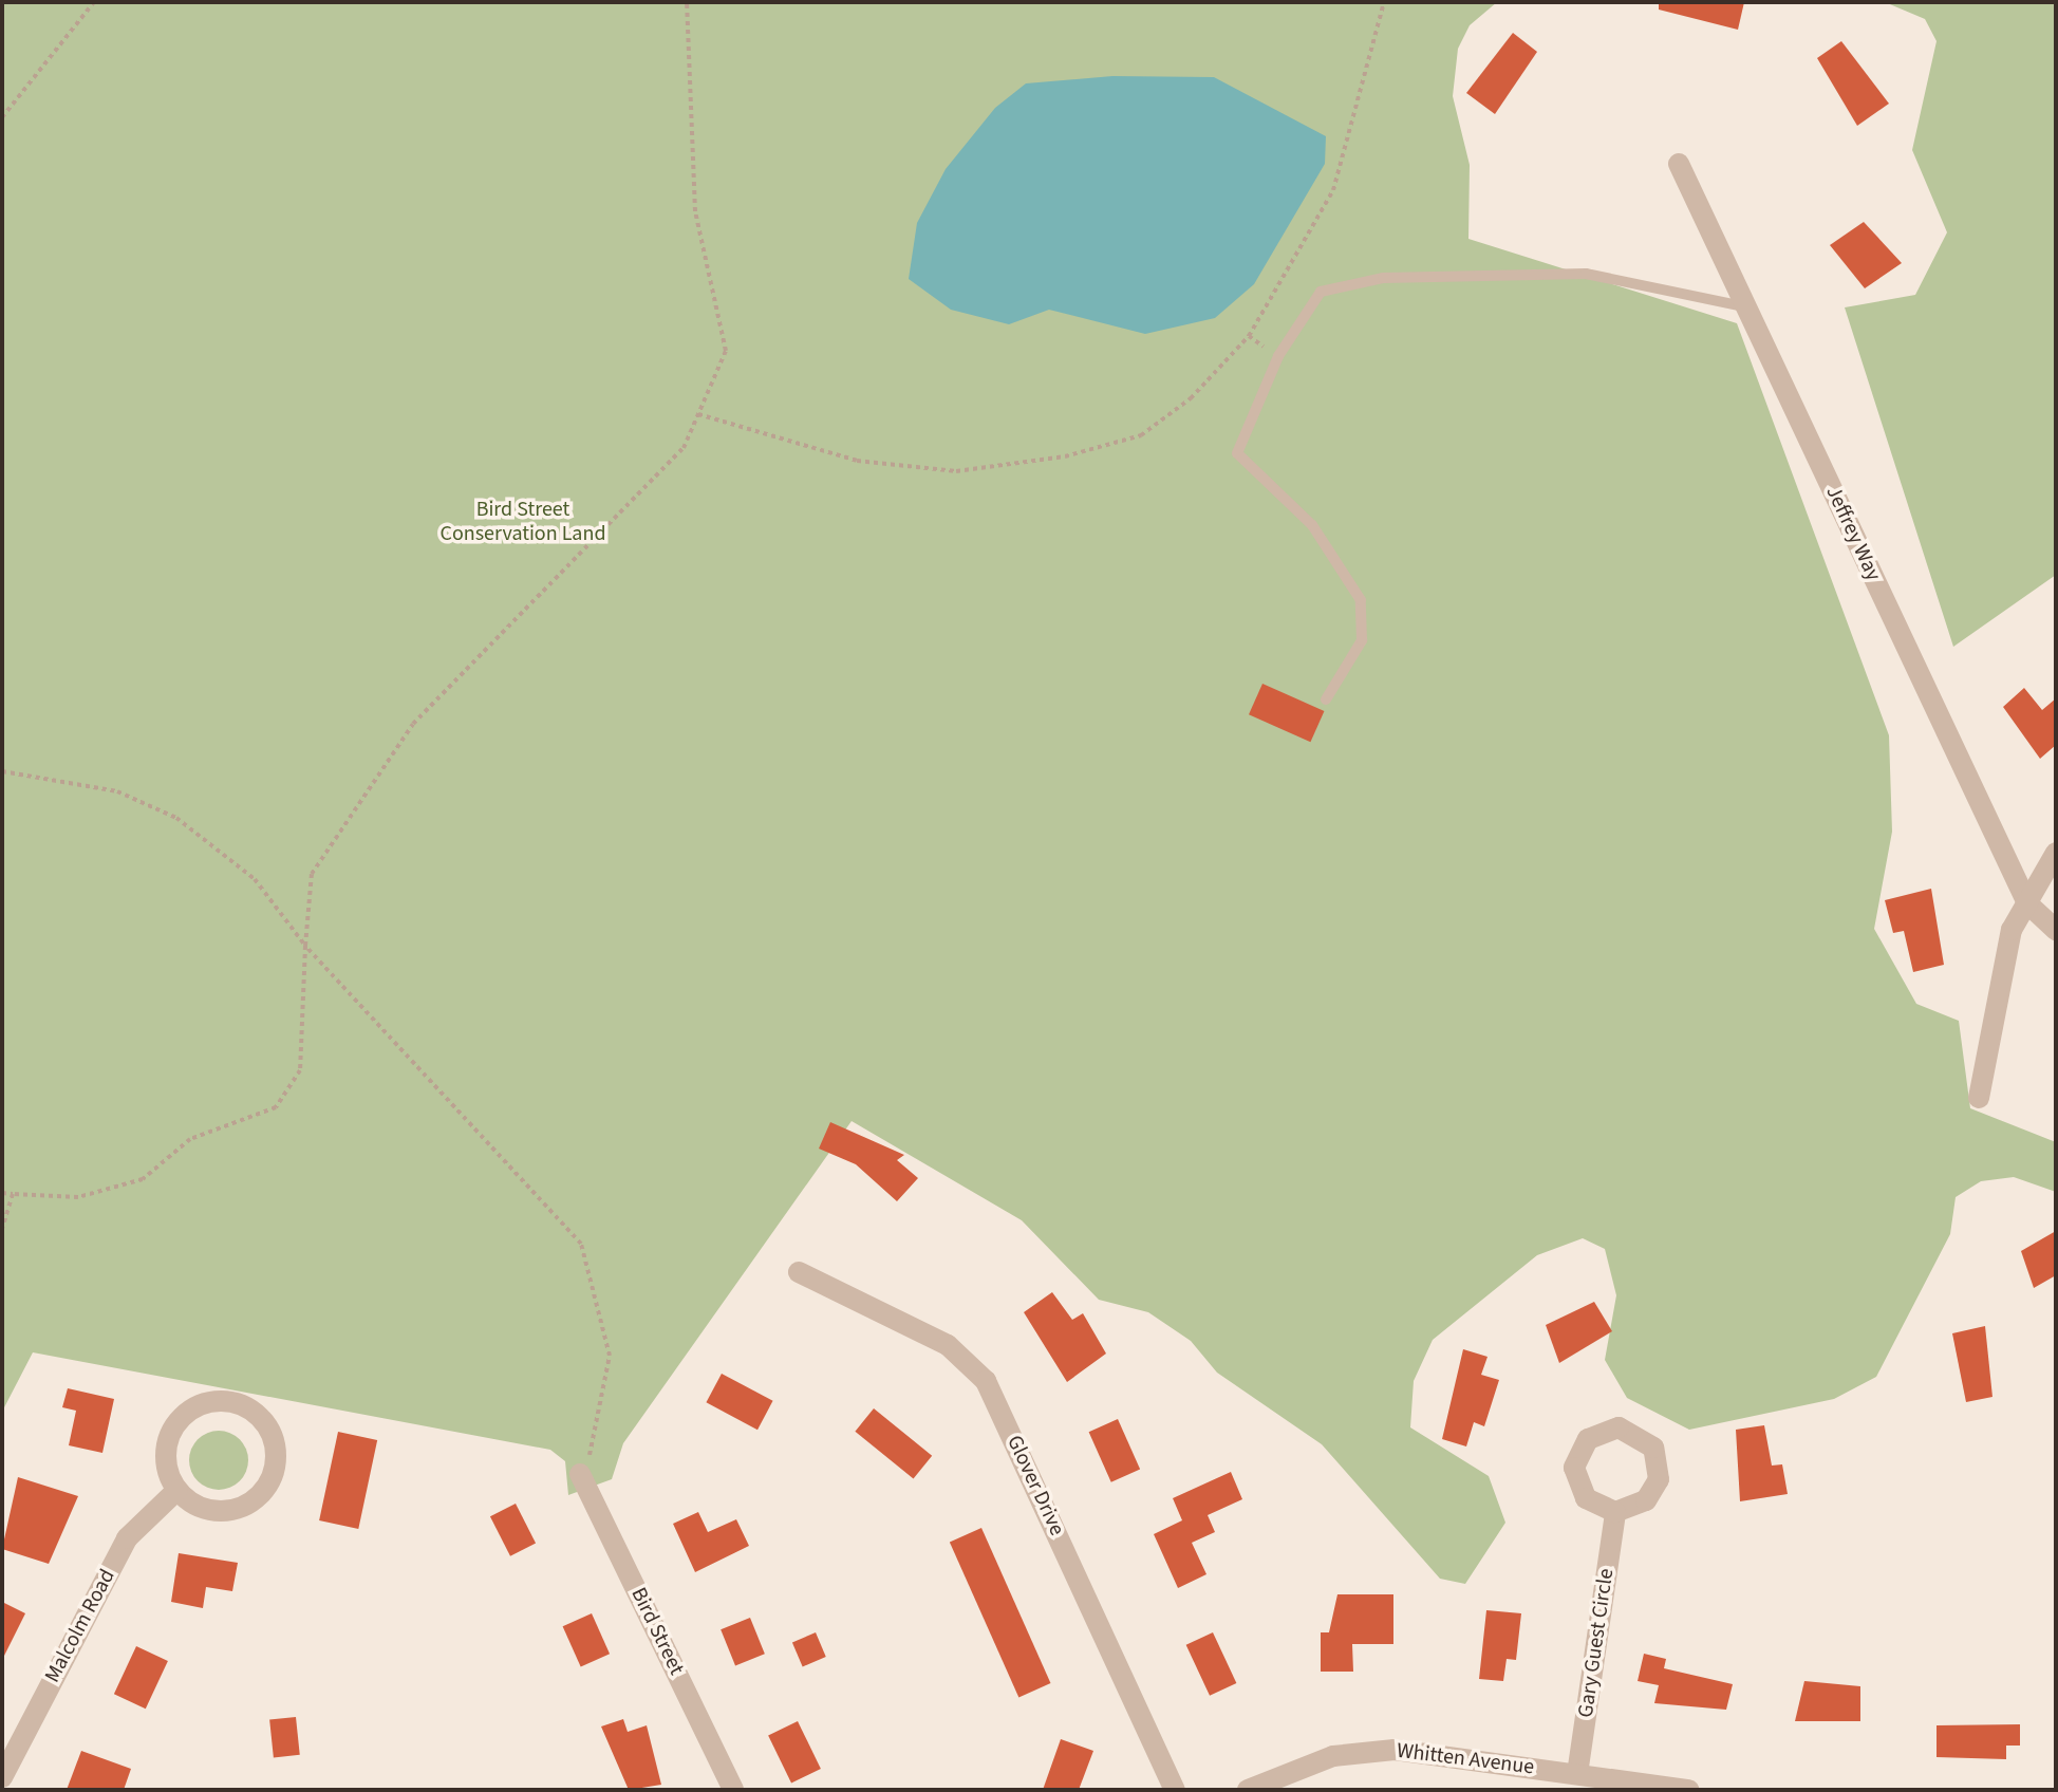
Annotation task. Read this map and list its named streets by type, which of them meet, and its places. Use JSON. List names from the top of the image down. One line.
{"streets":{"street":["Jeffrey Way","Glover Drive","Malcolm Road","Bird Street","Gary Guest Circle","Whitten Avenue"]},"crossings":[["Gary Guest Circle","Whitten Avenue"]],"parks":["Bird Street Conservation Land"]}
